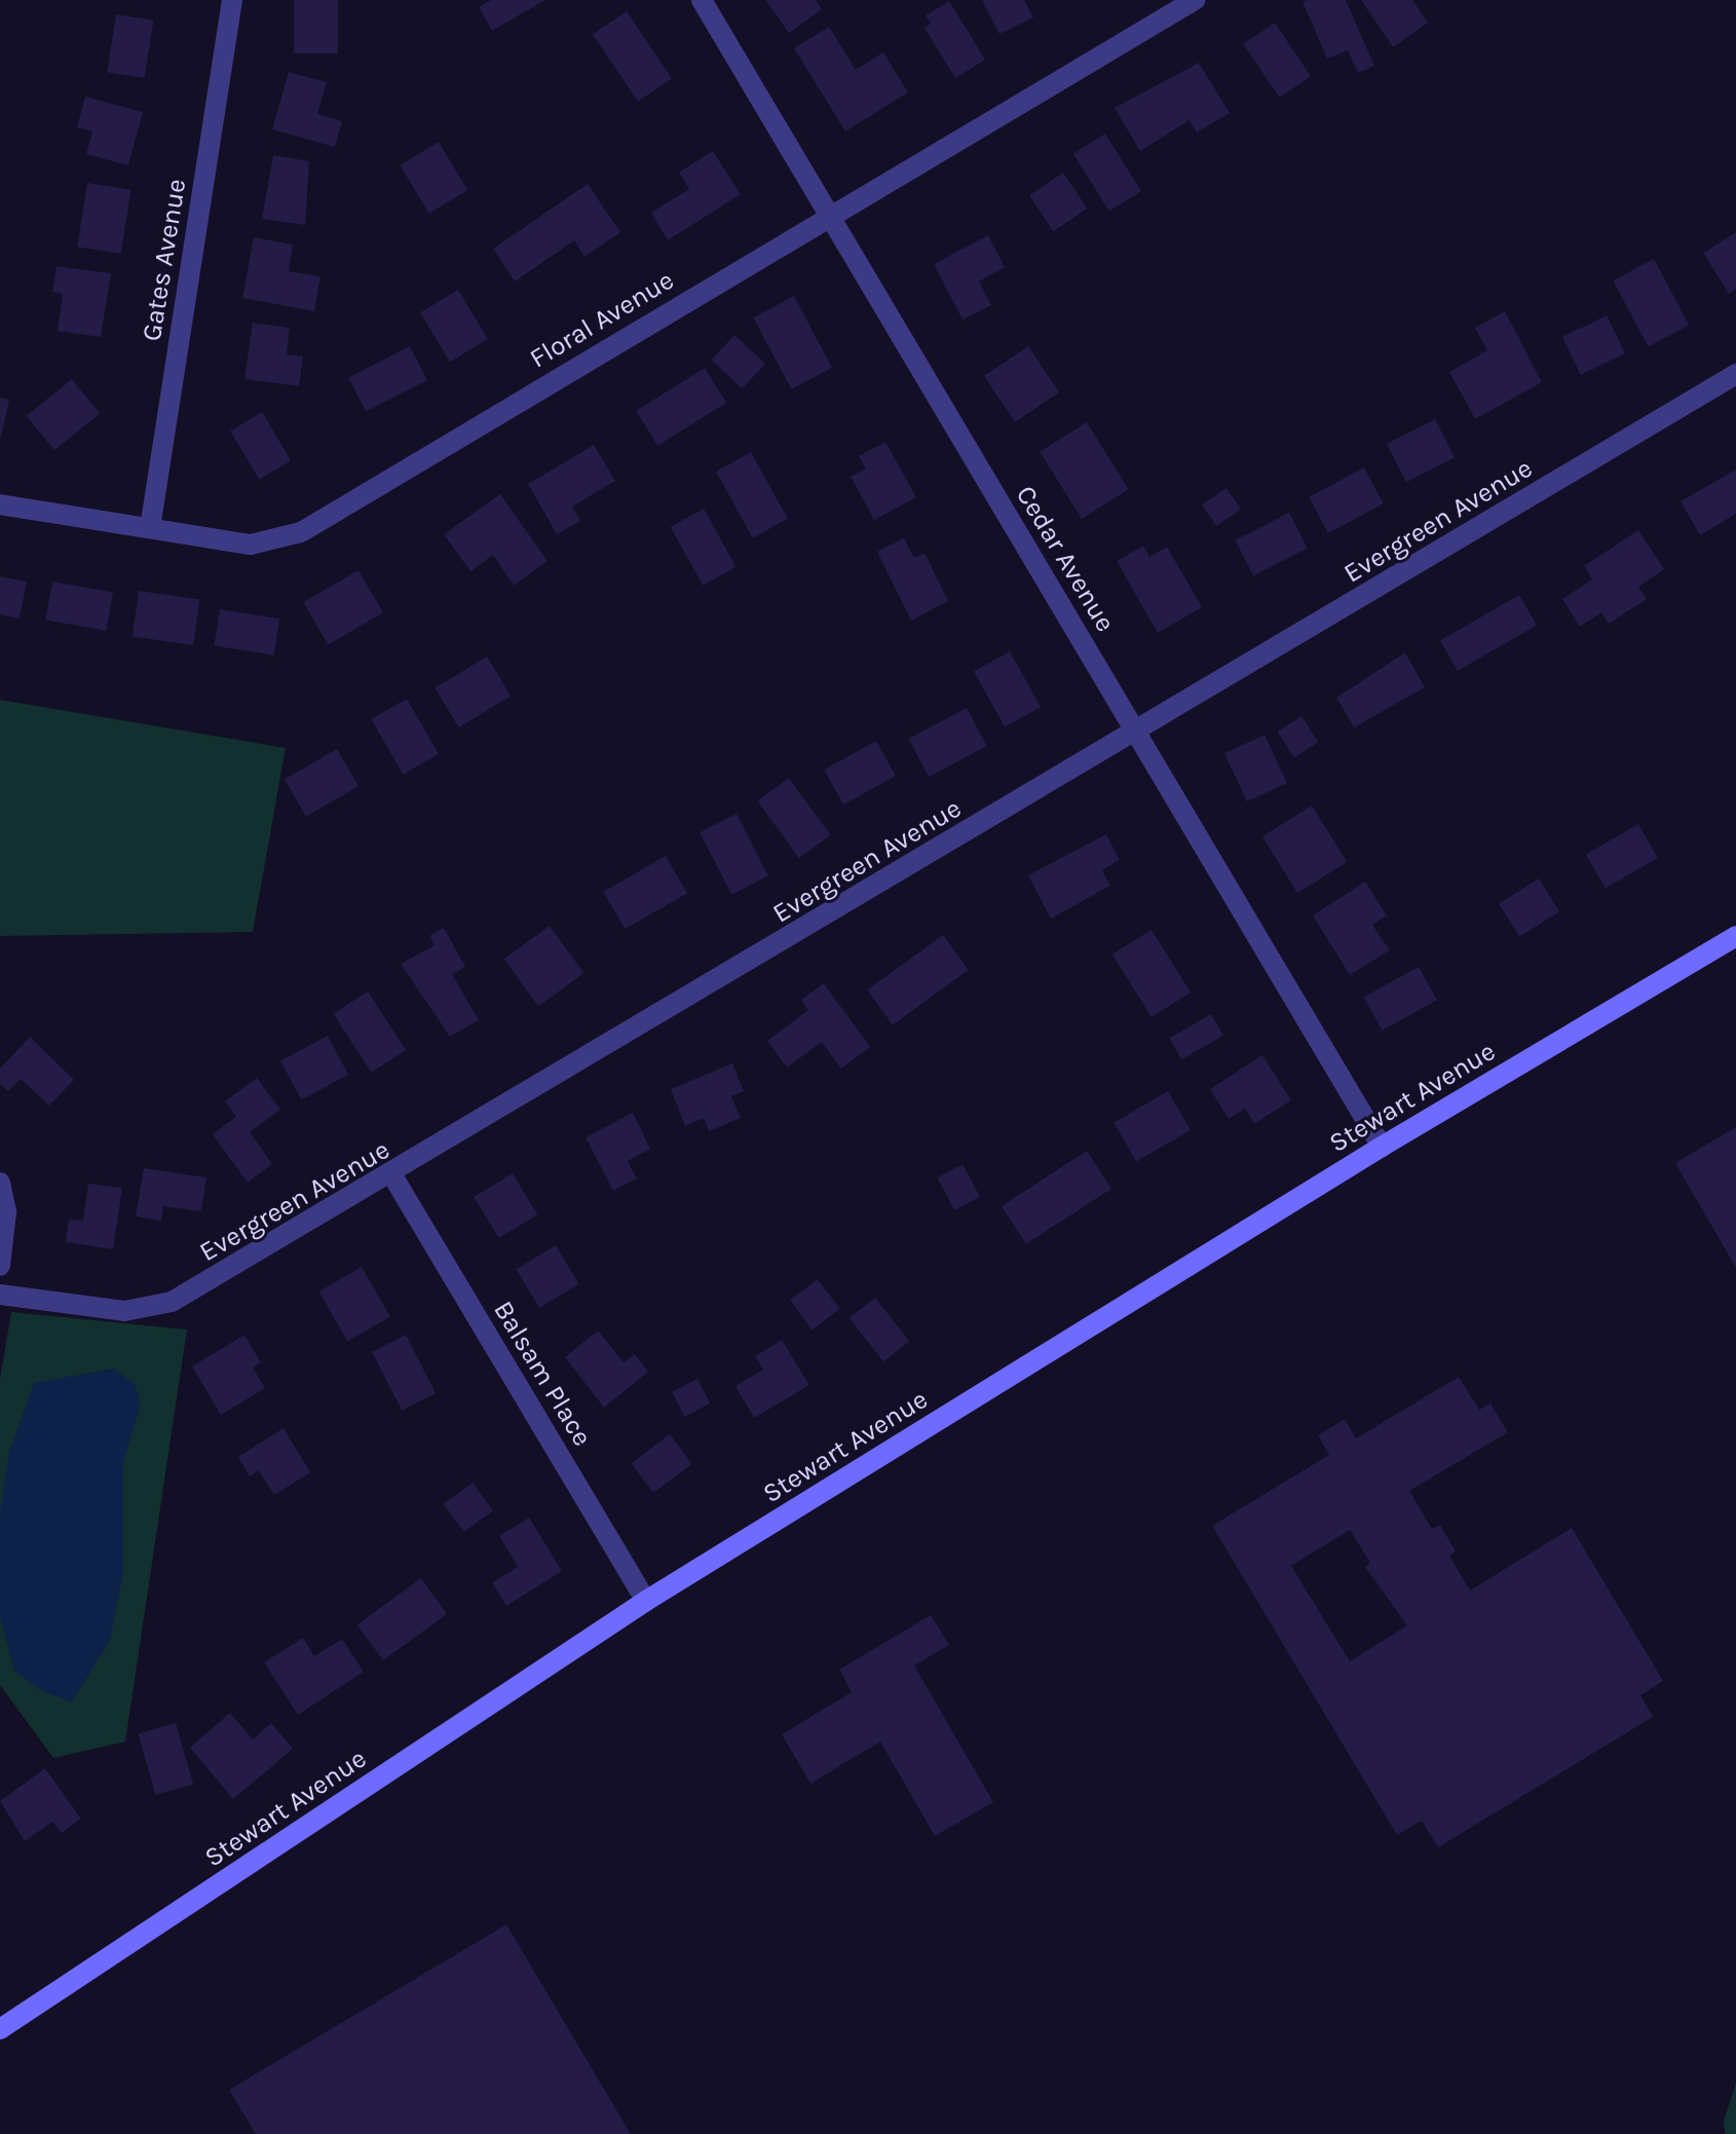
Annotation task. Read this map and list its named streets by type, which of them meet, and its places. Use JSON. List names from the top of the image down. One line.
{"streets":{"main road":["Stewart Avenue"],"street":["Gates Avenue","Floral Avenue","Evergreen Avenue","Cedar Avenue","Balsam Place"]},"crossings":[["Gates Avenue","Floral Avenue"],["Floral Avenue","Cedar Avenue"],["Evergreen Avenue","Cedar Avenue"],["Evergreen Avenue","Balsam Place"],["Cedar Avenue","Stewart Avenue"],["Stewart Avenue","Balsam Place"]]}
